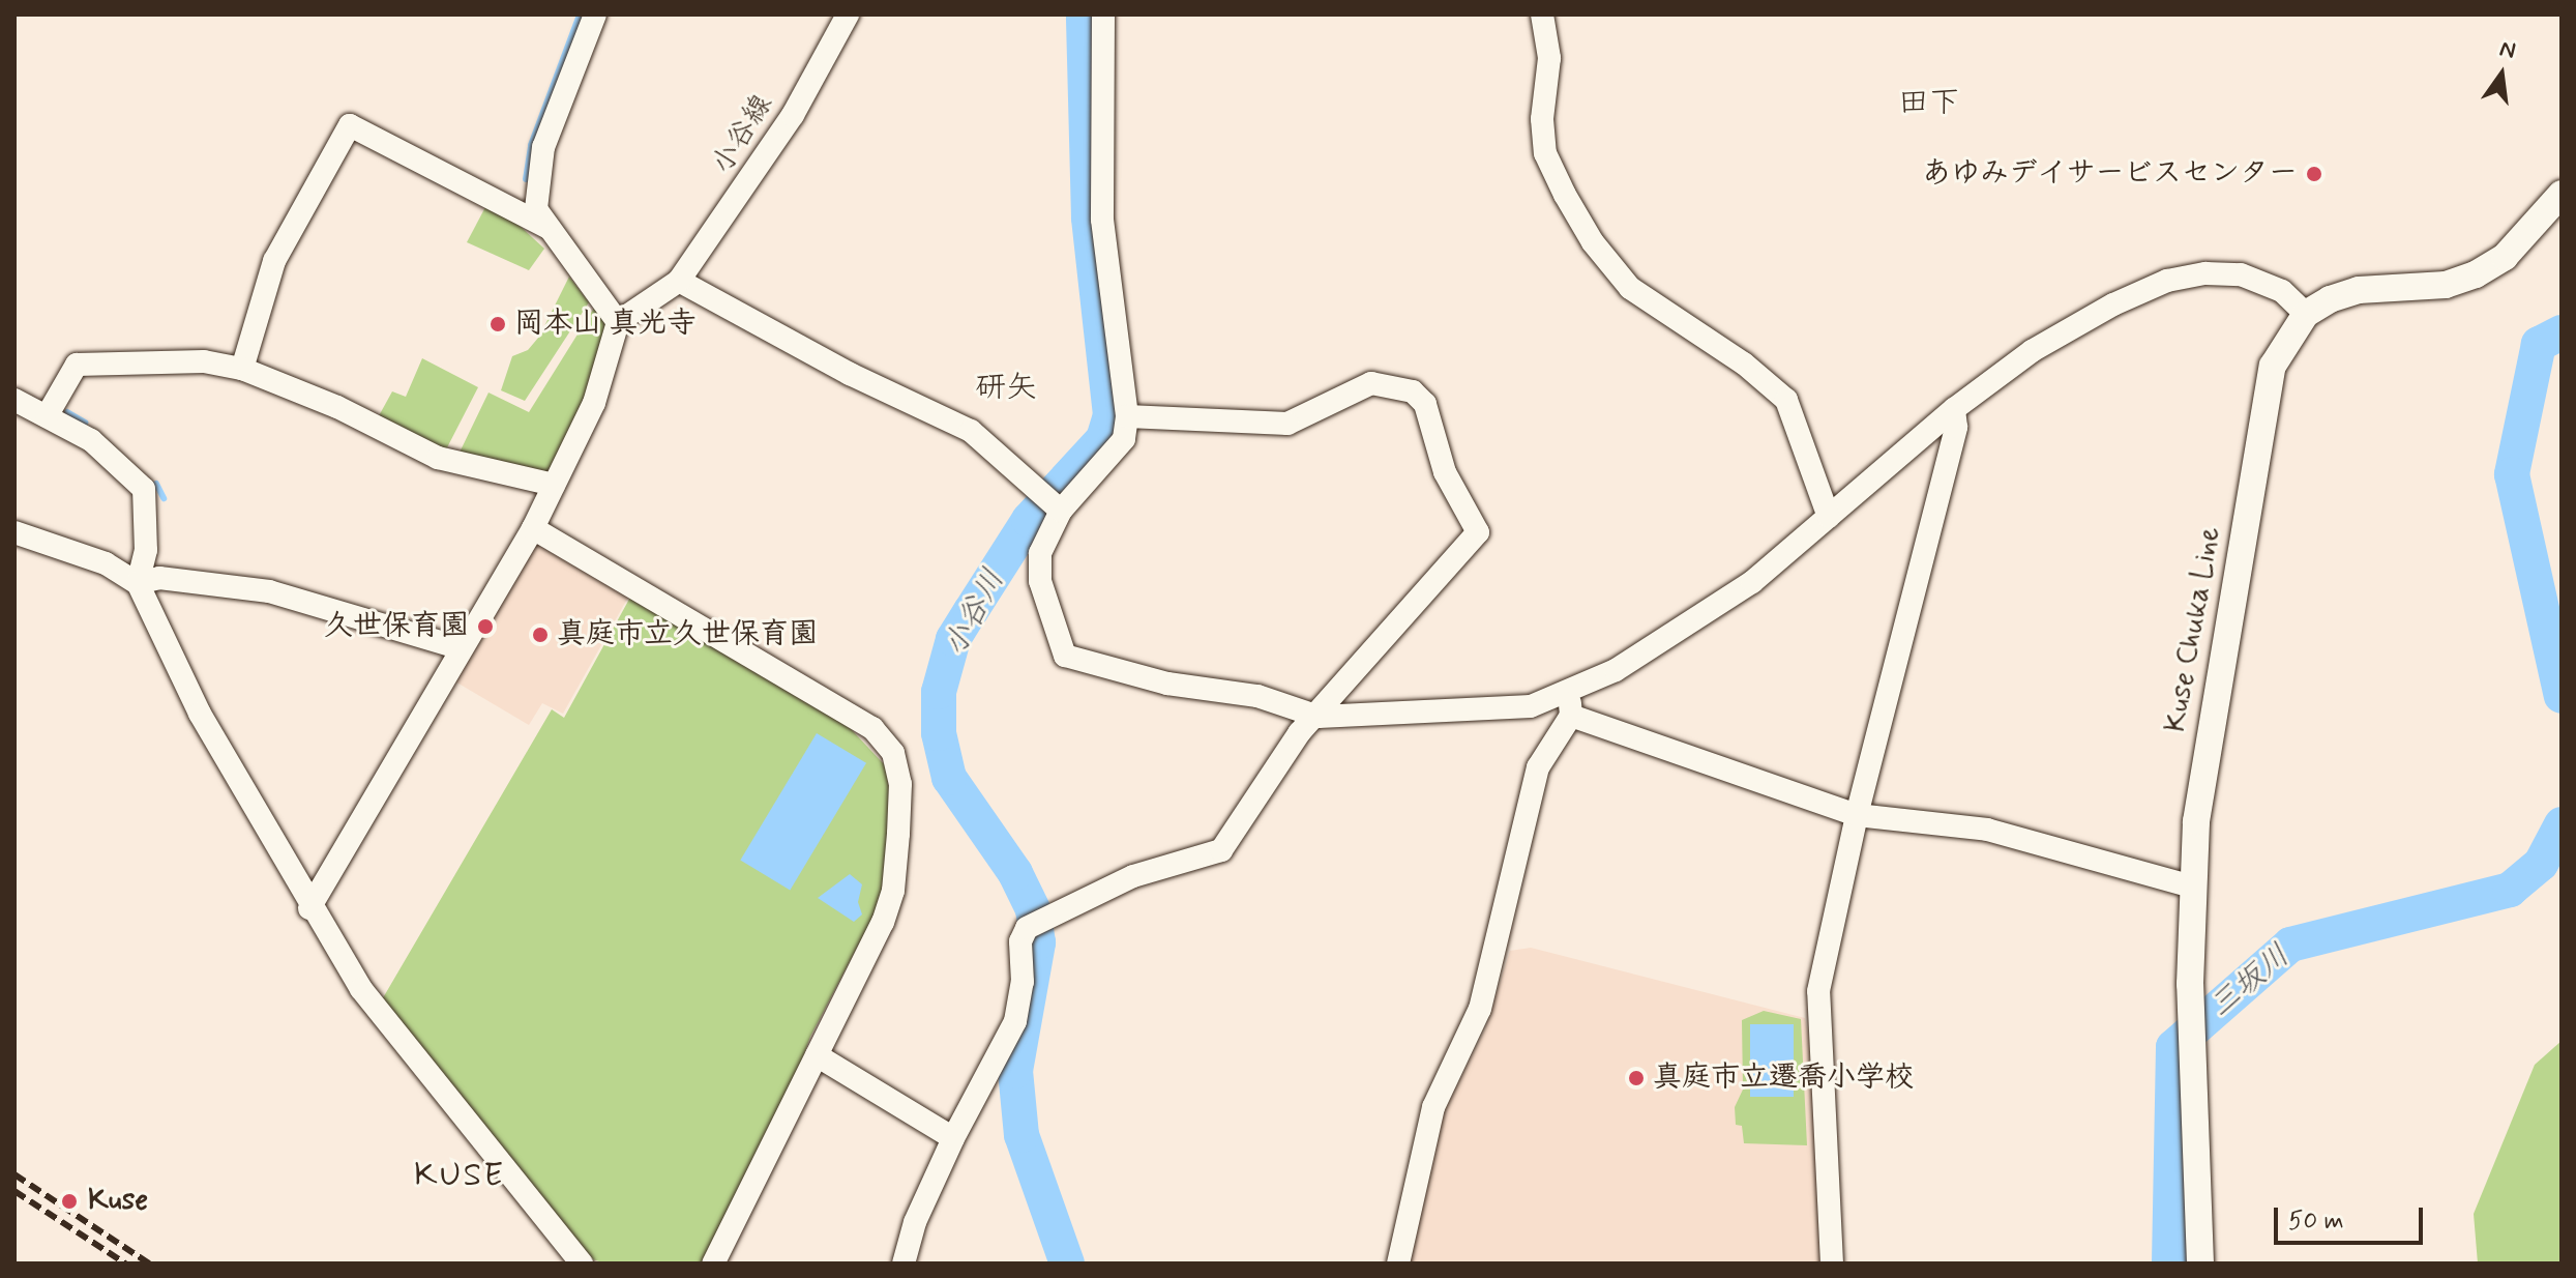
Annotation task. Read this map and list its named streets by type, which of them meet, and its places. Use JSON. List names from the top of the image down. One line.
{"streets":{"main road":["Kuse Chuka Line"],"street":["小谷線"]},"districts":["田下","研矢","KUSE"],"water":["小谷川","三坂川"],"places":["あゆみデイサービスセンター","岡本山 真光寺","久世保育園","真庭市立久世保育園","真庭市立遷喬小学校","Kuse"],"scale_bar":"50 m","north":"top"}
